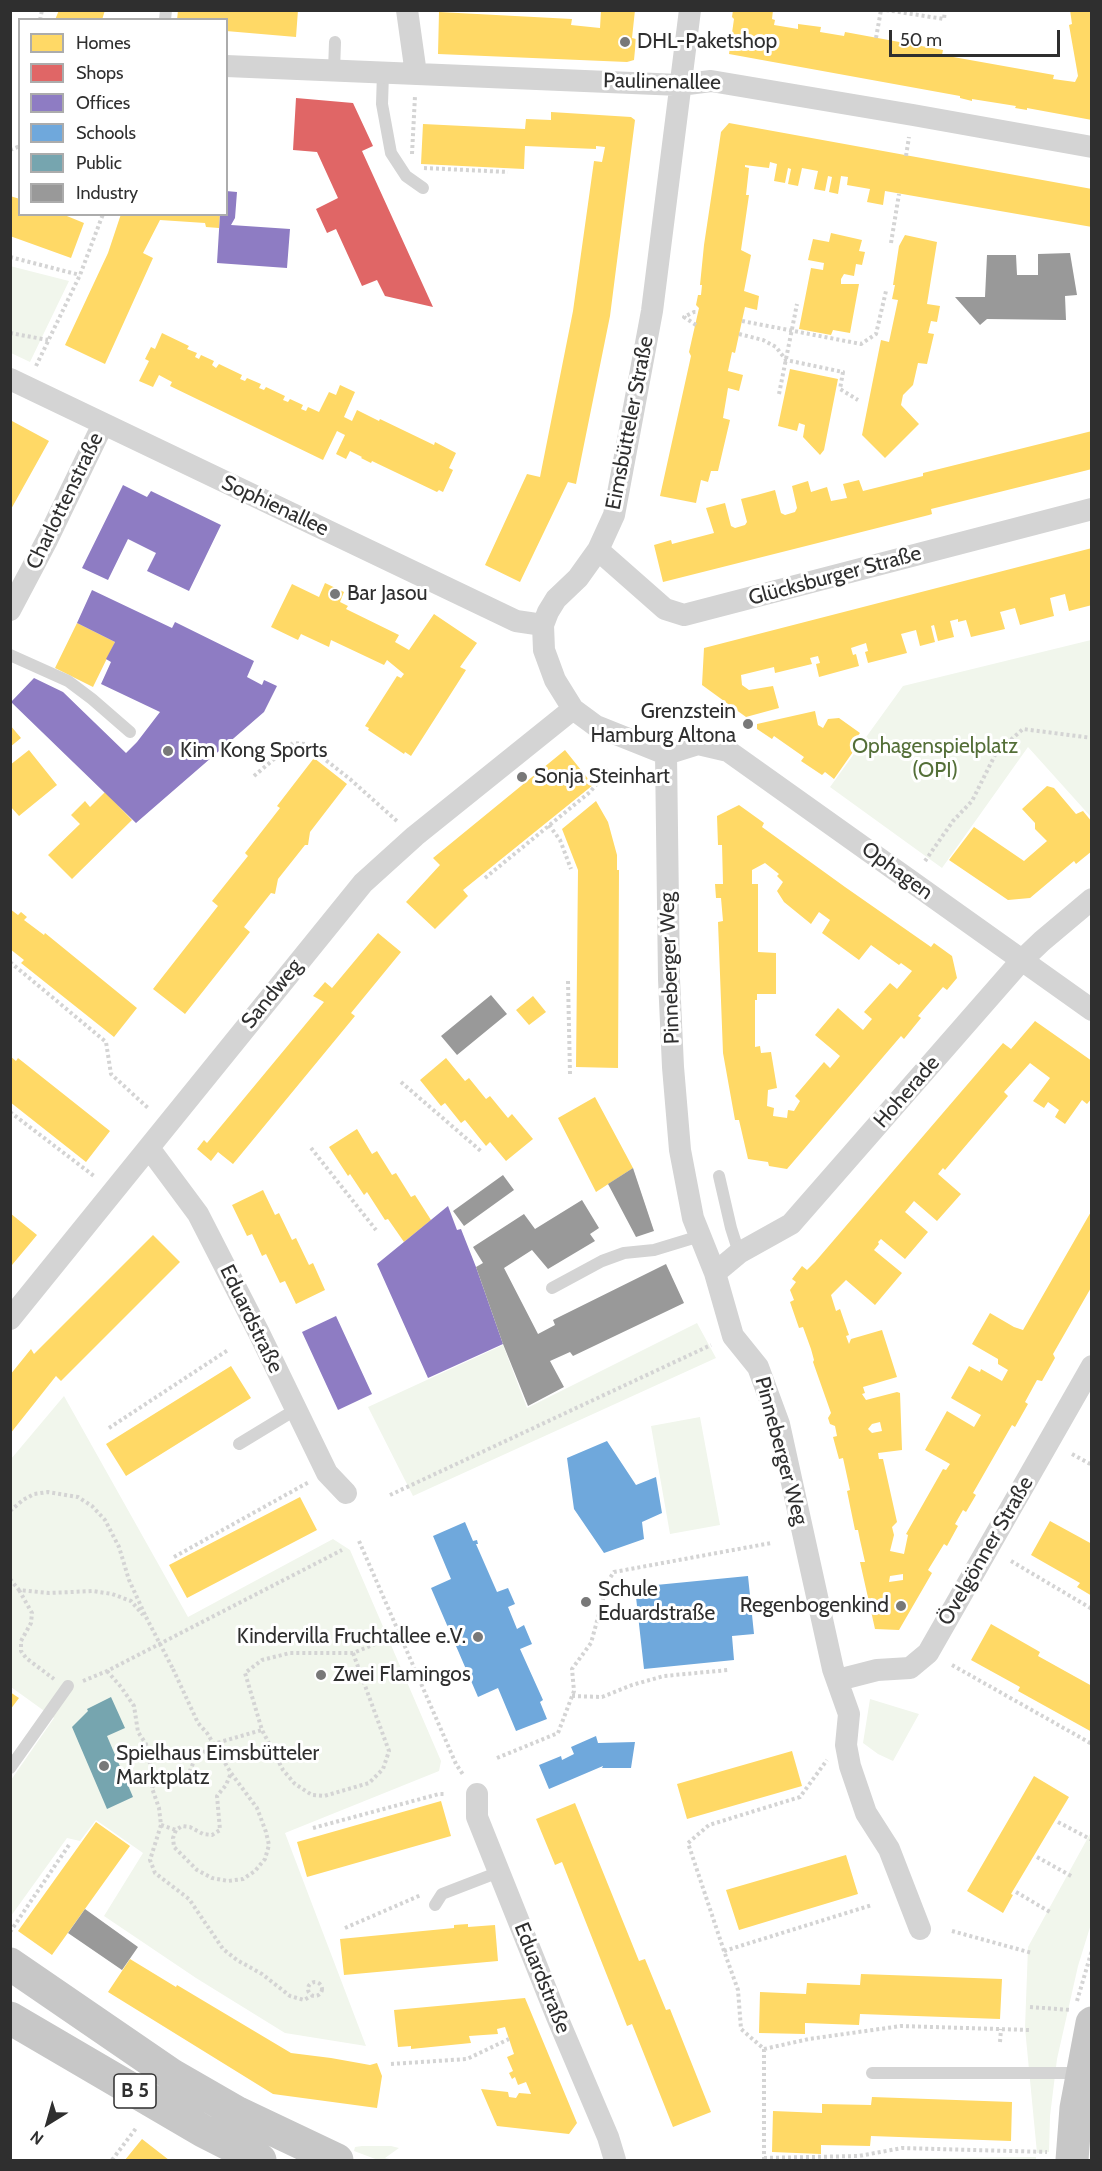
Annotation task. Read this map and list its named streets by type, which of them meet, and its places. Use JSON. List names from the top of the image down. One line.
{"streets":{"main road":["B 5"],"street":["Paulinenallee","Eimsbütteler Straße","Charlottenstraße","Sophienallee","Glücksburger Straße","Ophagen","Pinneberger Weg","Sandweg","Hoherade","Eduardstraße","Övelgönner Straße"]},"crossings":[["Paulinenallee","Eimsbütteler Straße"],["Eimsbütteler Straße","Sophienallee"],["Eimsbütteler Straße","Glücksburger Straße"],["Charlottenstraße","Sophienallee"],["Ophagen","Pinneberger Weg"],["Ophagen","Hoherade"],["Pinneberger Weg","Hoherade"],["Pinneberger Weg","Övelgönner Straße"],["Sandweg","Eduardstraße"]],"parks":["Ophagenspielplatz (OPI)"],"places":["DHL-Paketshop","Bar Jasou","Grenzstein Hamburg Altona","Kim Kong Sports","Sonja Steinhart","Schule Eduardstraße","Regenbogenkind","Kindervilla Fruchtallee e.V.","Zwei Flamingos","Spielhaus Eimsbütteler Marktplatz"],"legend":["Homes","Shops","Offices","Schools","Public","Industry"],"scale_bar":"50 m","north":"bottom left"}
